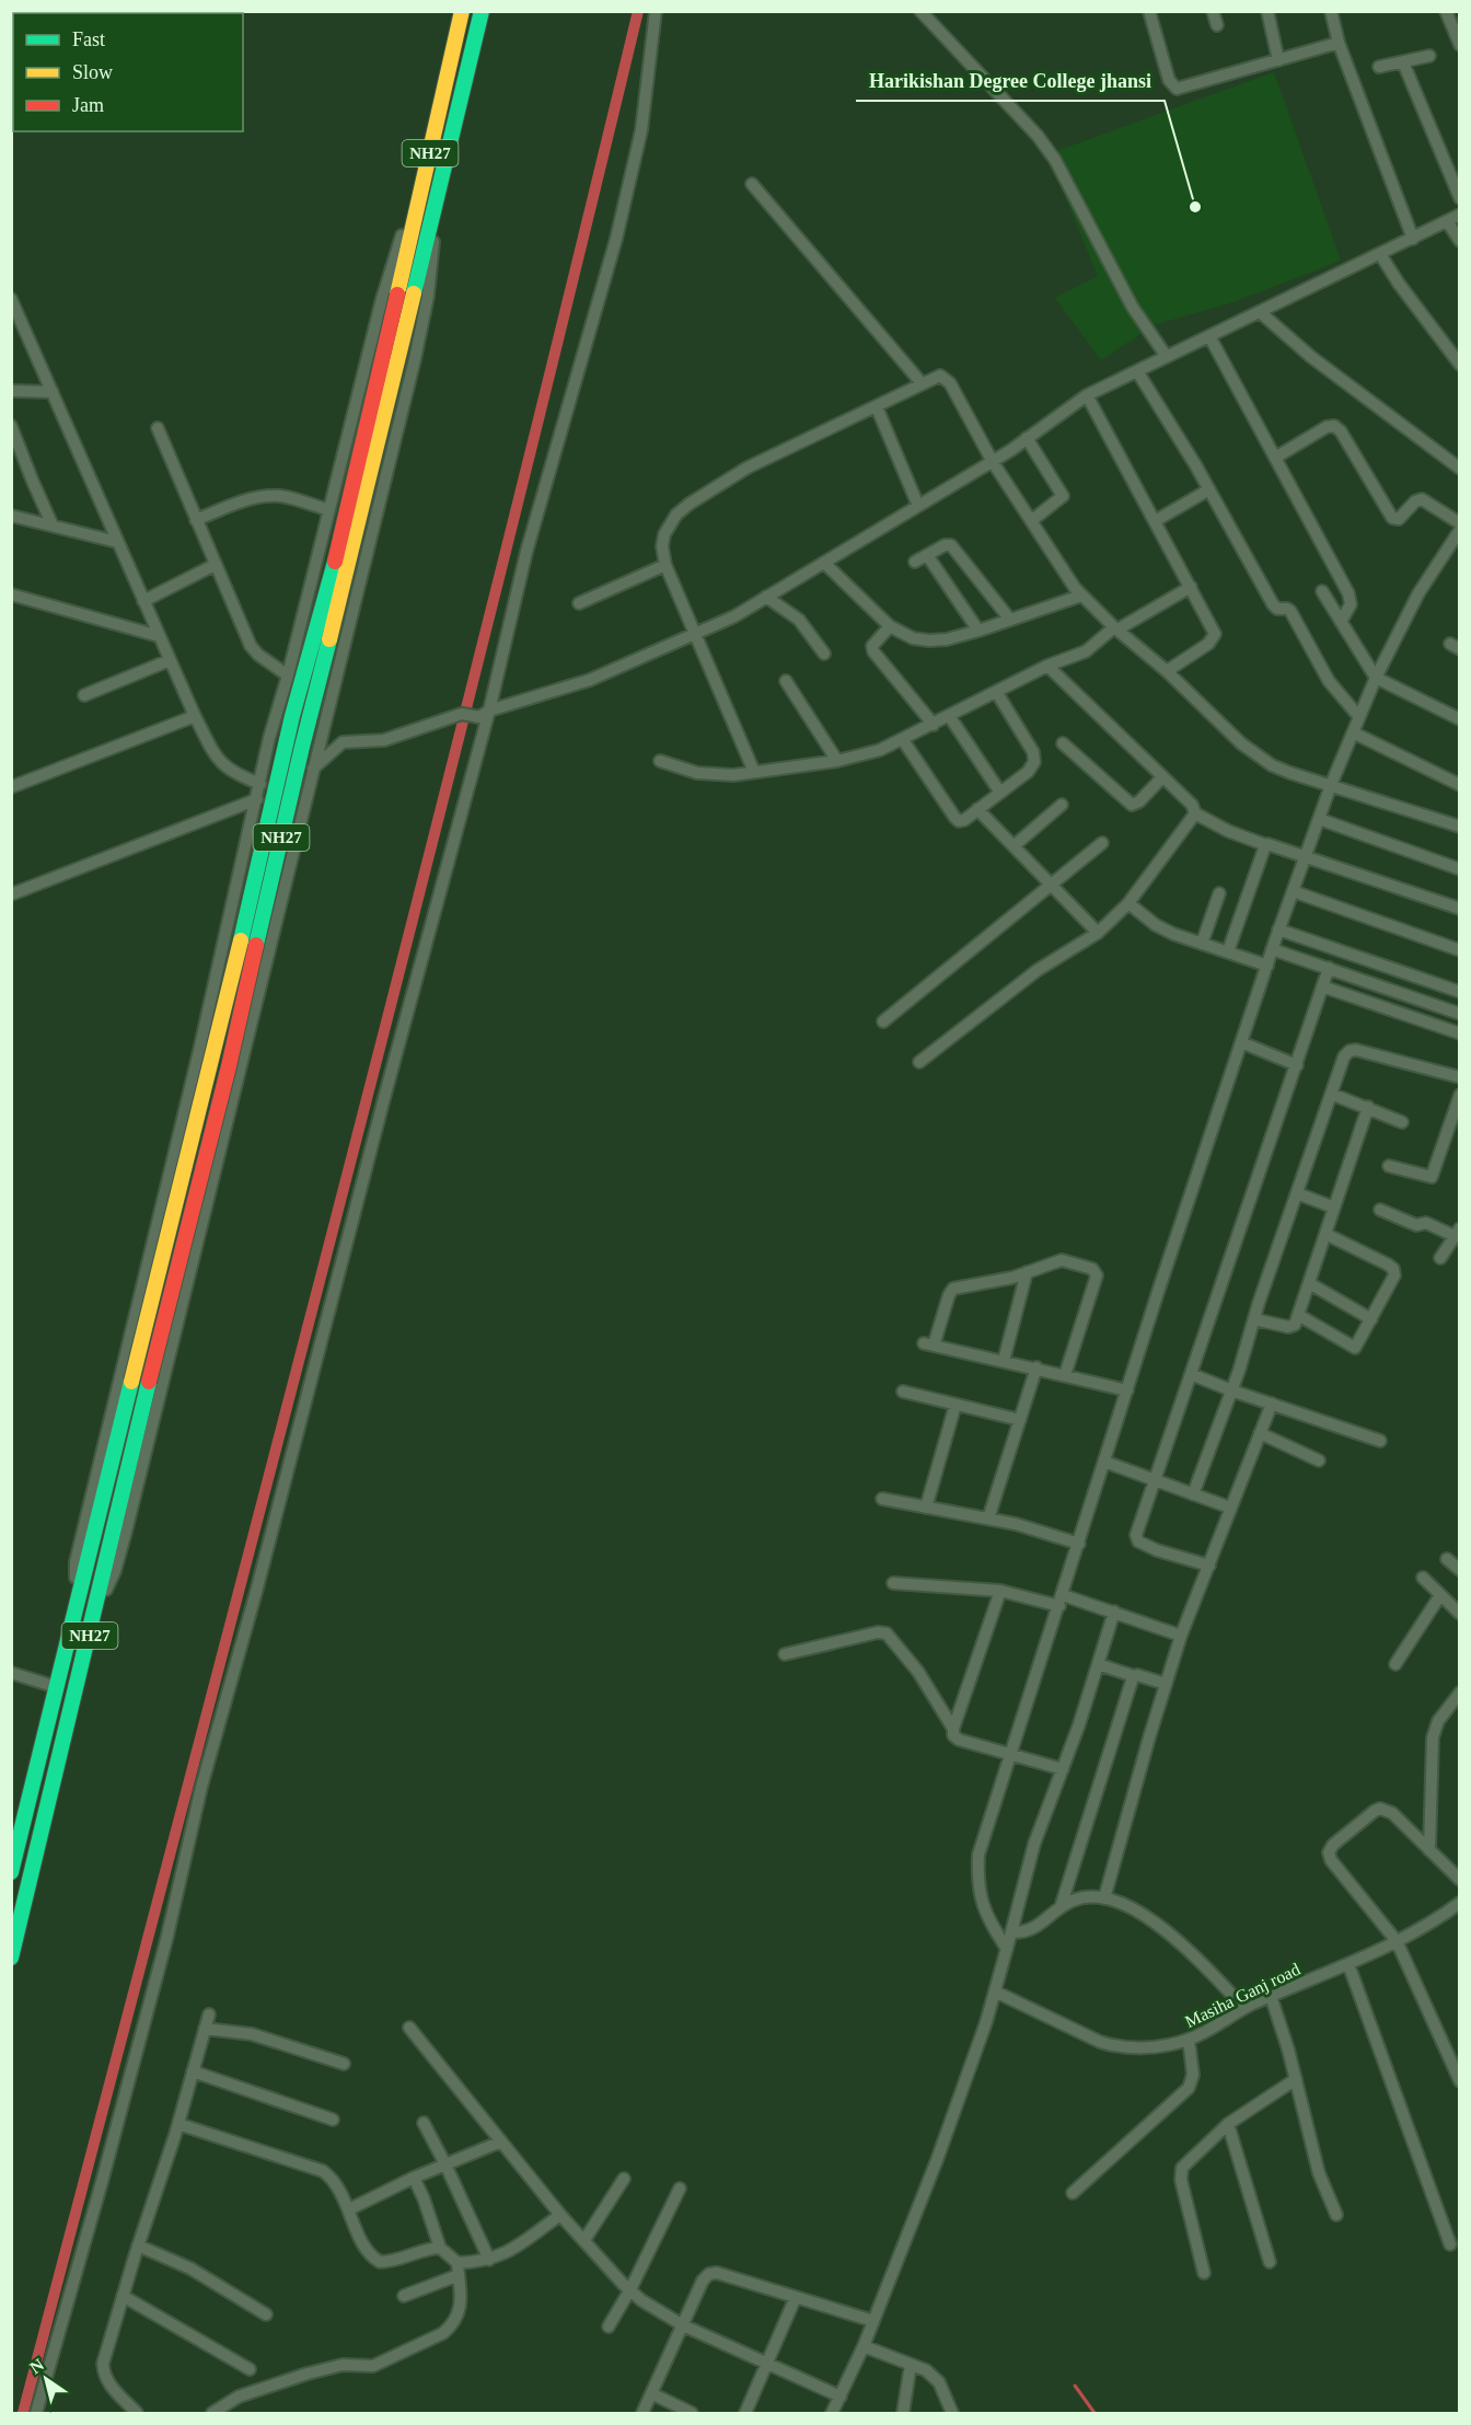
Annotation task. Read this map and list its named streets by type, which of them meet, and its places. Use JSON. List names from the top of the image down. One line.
{"streets":{"highway":["NH27"],"street":["Masiha Ganj road"]},"places":["Harikishan Degree College jhansi"],"legend":["Fast","Slow","Jam"],"north":"top left"}
